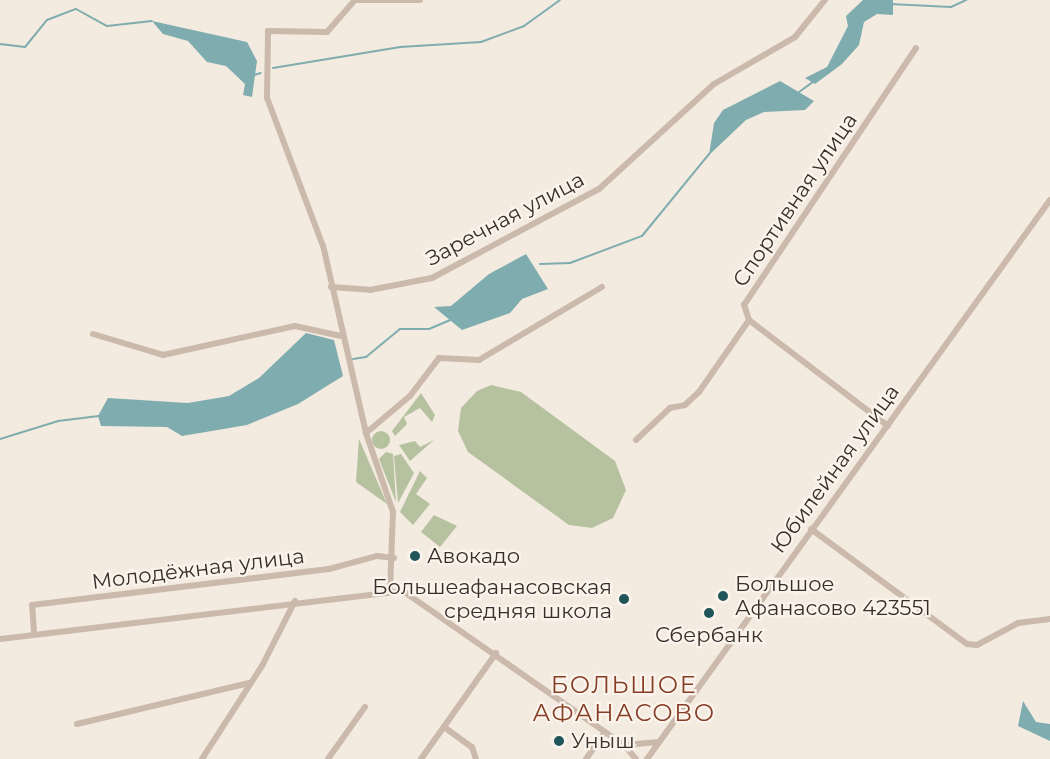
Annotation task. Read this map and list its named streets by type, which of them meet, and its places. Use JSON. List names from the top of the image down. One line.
{"streets":{"street":["Спортивная улица","Заречная улица","Юбилейная улица","Молодёжная улица"]},"districts":["БОЛЬШОЕ АФАНАСОВО"],"places":["Авокадо","Большое Афанасово 423551","Большеафанасовская средняя школа","Сбербанк","Уныш"]}
